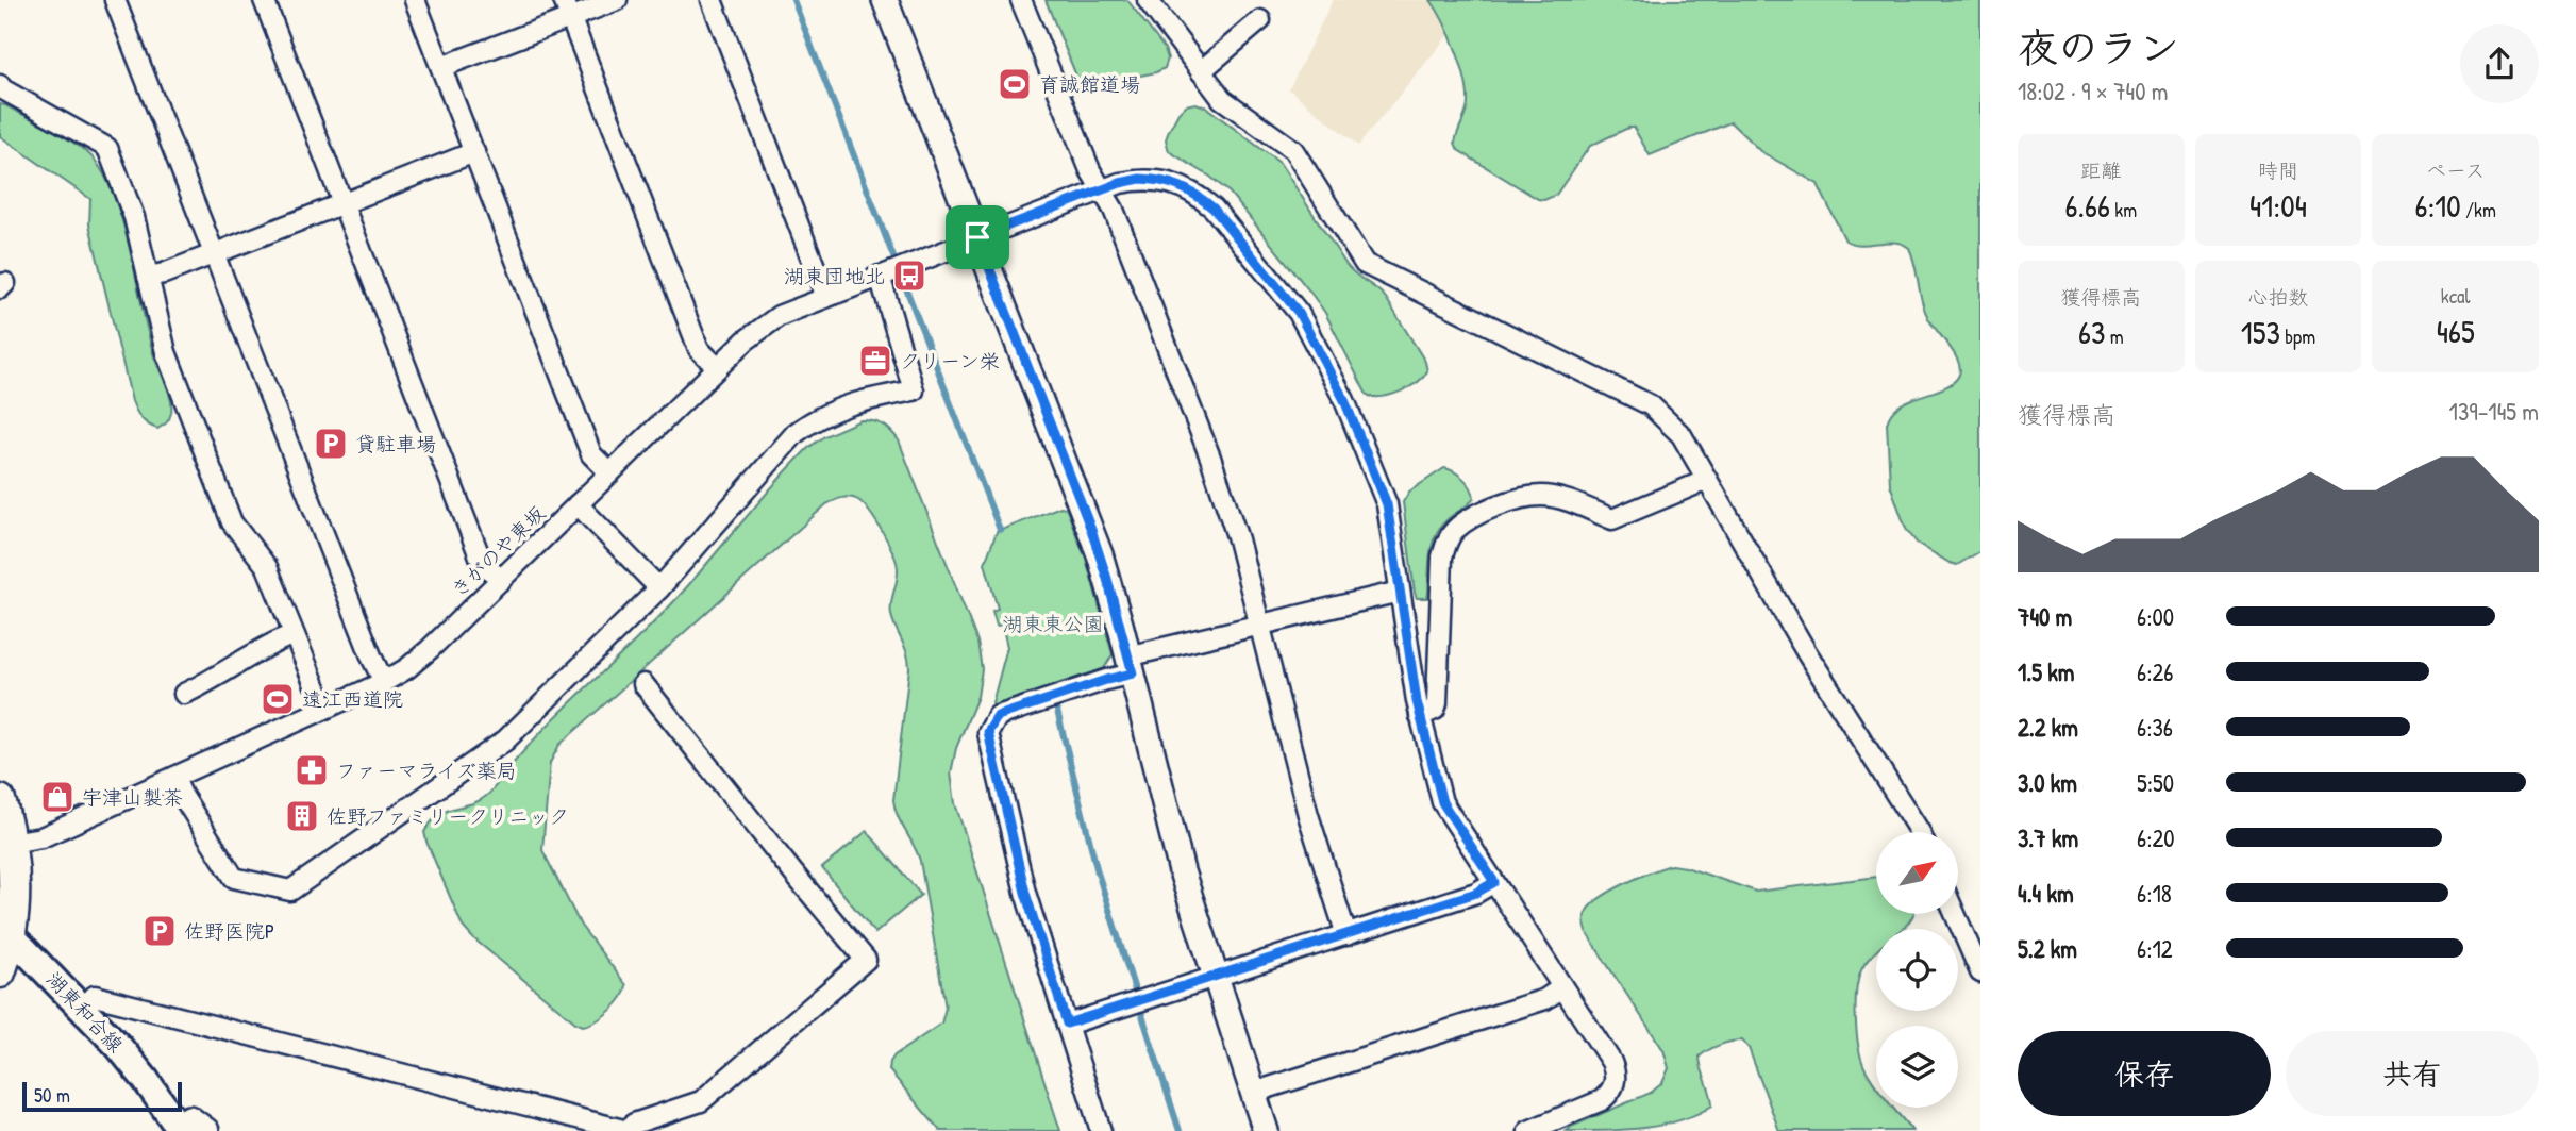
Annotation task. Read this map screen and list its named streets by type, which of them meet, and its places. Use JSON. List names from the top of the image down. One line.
{"streets":{"main road":["湖東和合線"],"street":["きがのや東坂"]},"parks":["湖東東公園"],"places":{"sports":["育誠館道場","遠江西道院"],"bus stop":["湖東団地北"],"office":["クリーン栄"],"parking":["貸駐車場","佐野医院P"],"pharmacy":["ファーマライズ薬局"],"shop":["宇津山製茶"],"building":["佐野ファミリークリニック"]},"scale_bar":"50 m","north":"top right","page":{"heading":["夜のラン","18:02 · 9 × 740 m"],"stats":[["距離","6.66 km"],["時間","41:04"],["ペース","6:10 /km"],["獲得標高","63 m"],["心拍数","153 bpm"],["kcal","465"]],"chart":["獲得標高","139–145 m"],"list":[{"name":"740 m","note":"6:00"},{"name":"1.5 km","note":"6:26"},{"name":"2.2 km","note":"6:36"},{"name":"3.0 km","note":"5:50"},{"name":"3.7 km","note":"6:20"},{"name":"4.4 km","note":"6:18"},{"name":"5.2 km","note":"6:12"}],"buttons":["保存","共有"],"scale":"50 m"}}
